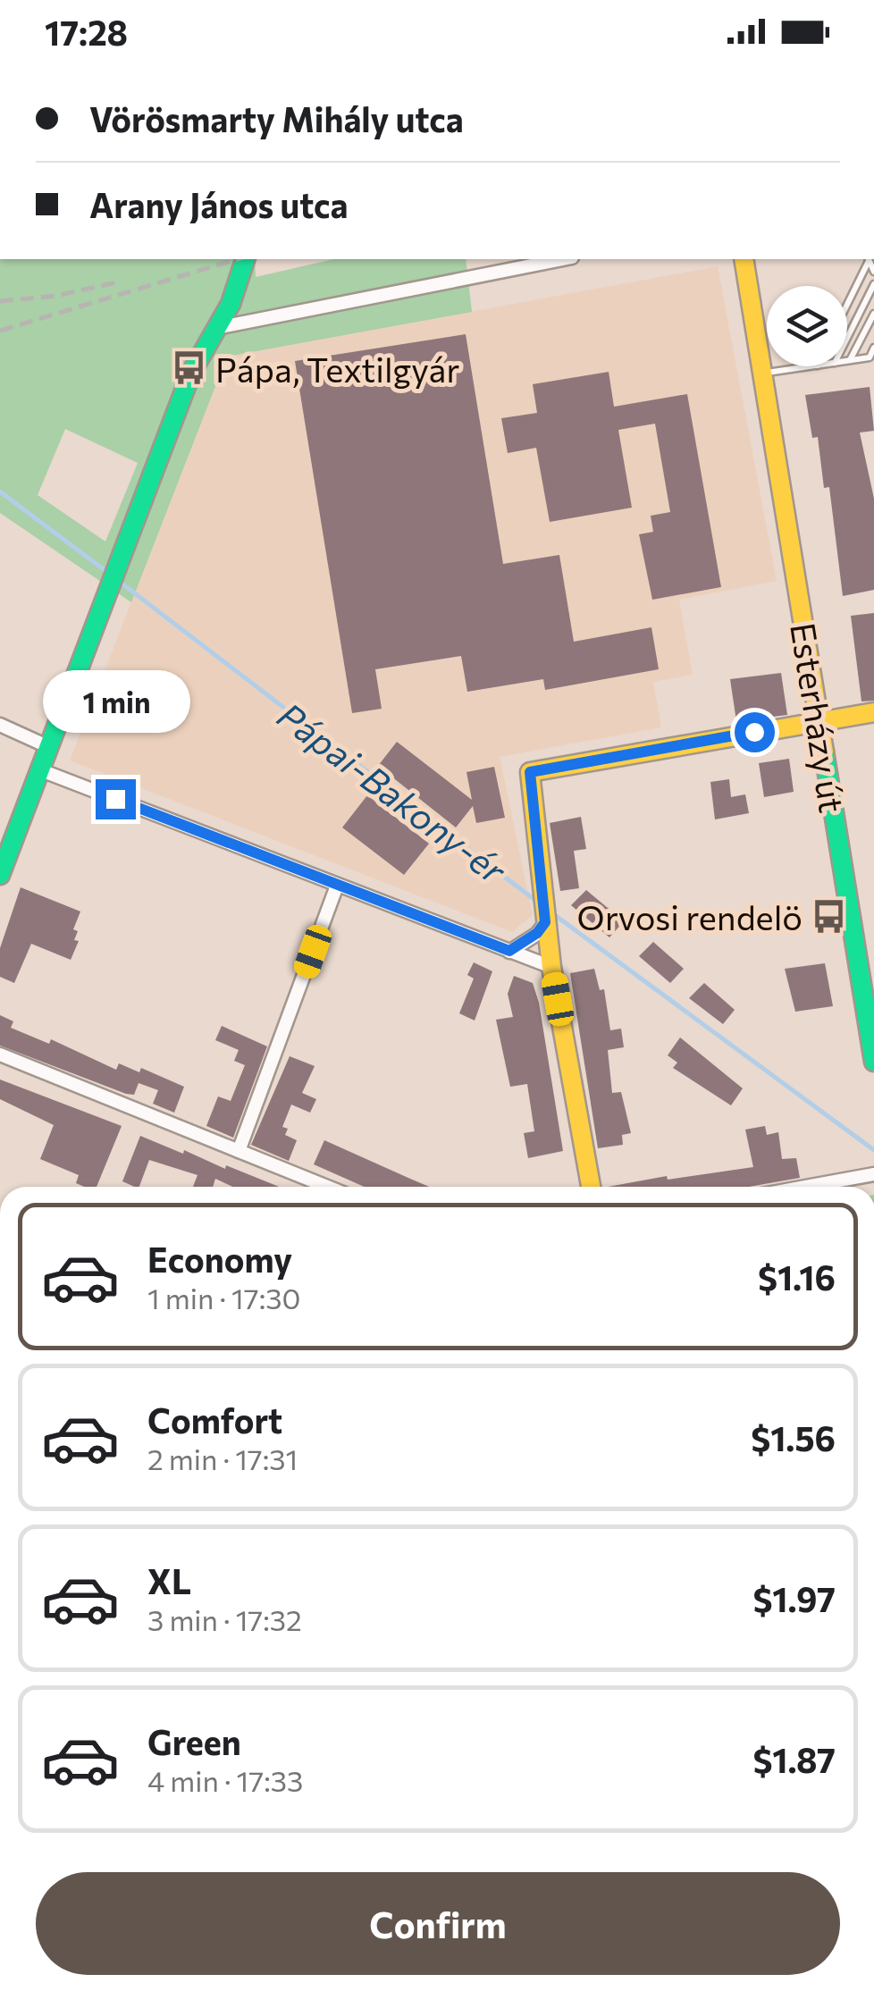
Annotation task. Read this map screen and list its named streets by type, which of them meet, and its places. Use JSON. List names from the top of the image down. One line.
{"streets":{"street":["Esterházy út"]},"water":["Pápai-Bakony-ér"],"places":{"bus stop":["Pápa, Textilgyár","Orvosi rendelö"]},"page":{"status":"17:28","banner":["Vörösmarty Mihály utca","Arany János utca"],"bubble":"1 min","list":[{"name":"Economy","note":"1 min · 17:30","value":"$1.16"},{"name":"Comfort","note":"2 min · 17:31","value":"$1.56"},{"name":"XL","note":"3 min · 17:32","value":"$1.97"},{"name":"Green","note":"4 min · 17:33","value":"$1.87"}],"buttons":"Confirm"}}
